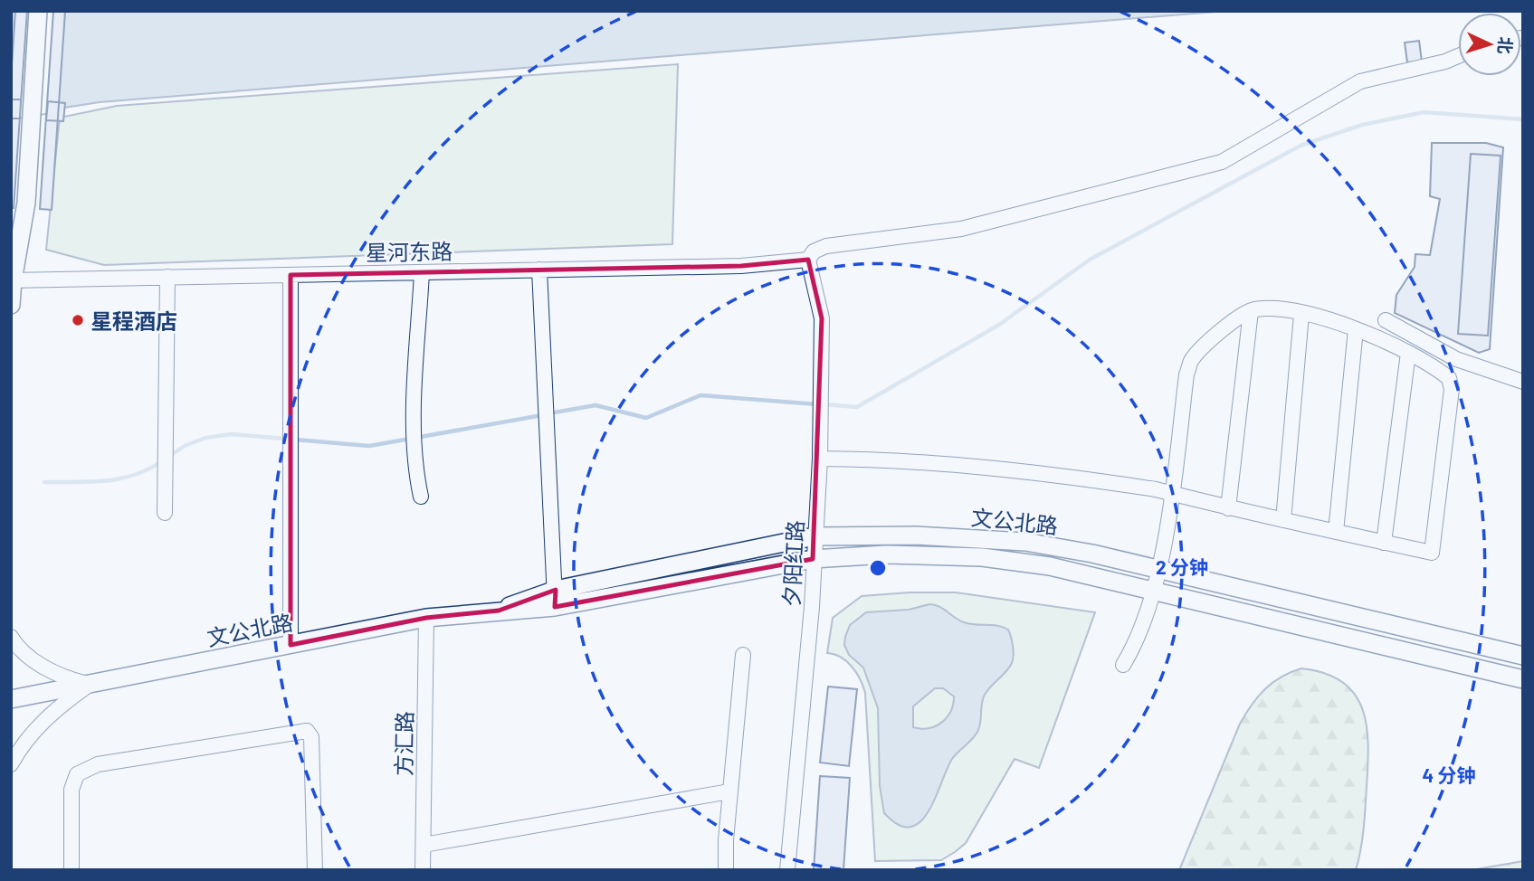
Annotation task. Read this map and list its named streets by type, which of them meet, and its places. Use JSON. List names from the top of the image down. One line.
{"streets":{"main road":["文公北路"],"street":["星河东路","夕阳红路","方汇路"]},"crossings":[["星河东路","夕阳红路"],["文公北路","夕阳红路"],["文公北路","方汇路"]],"places":["星程酒店"],"north":"right","rings":["2 分钟","4 分钟"]}
